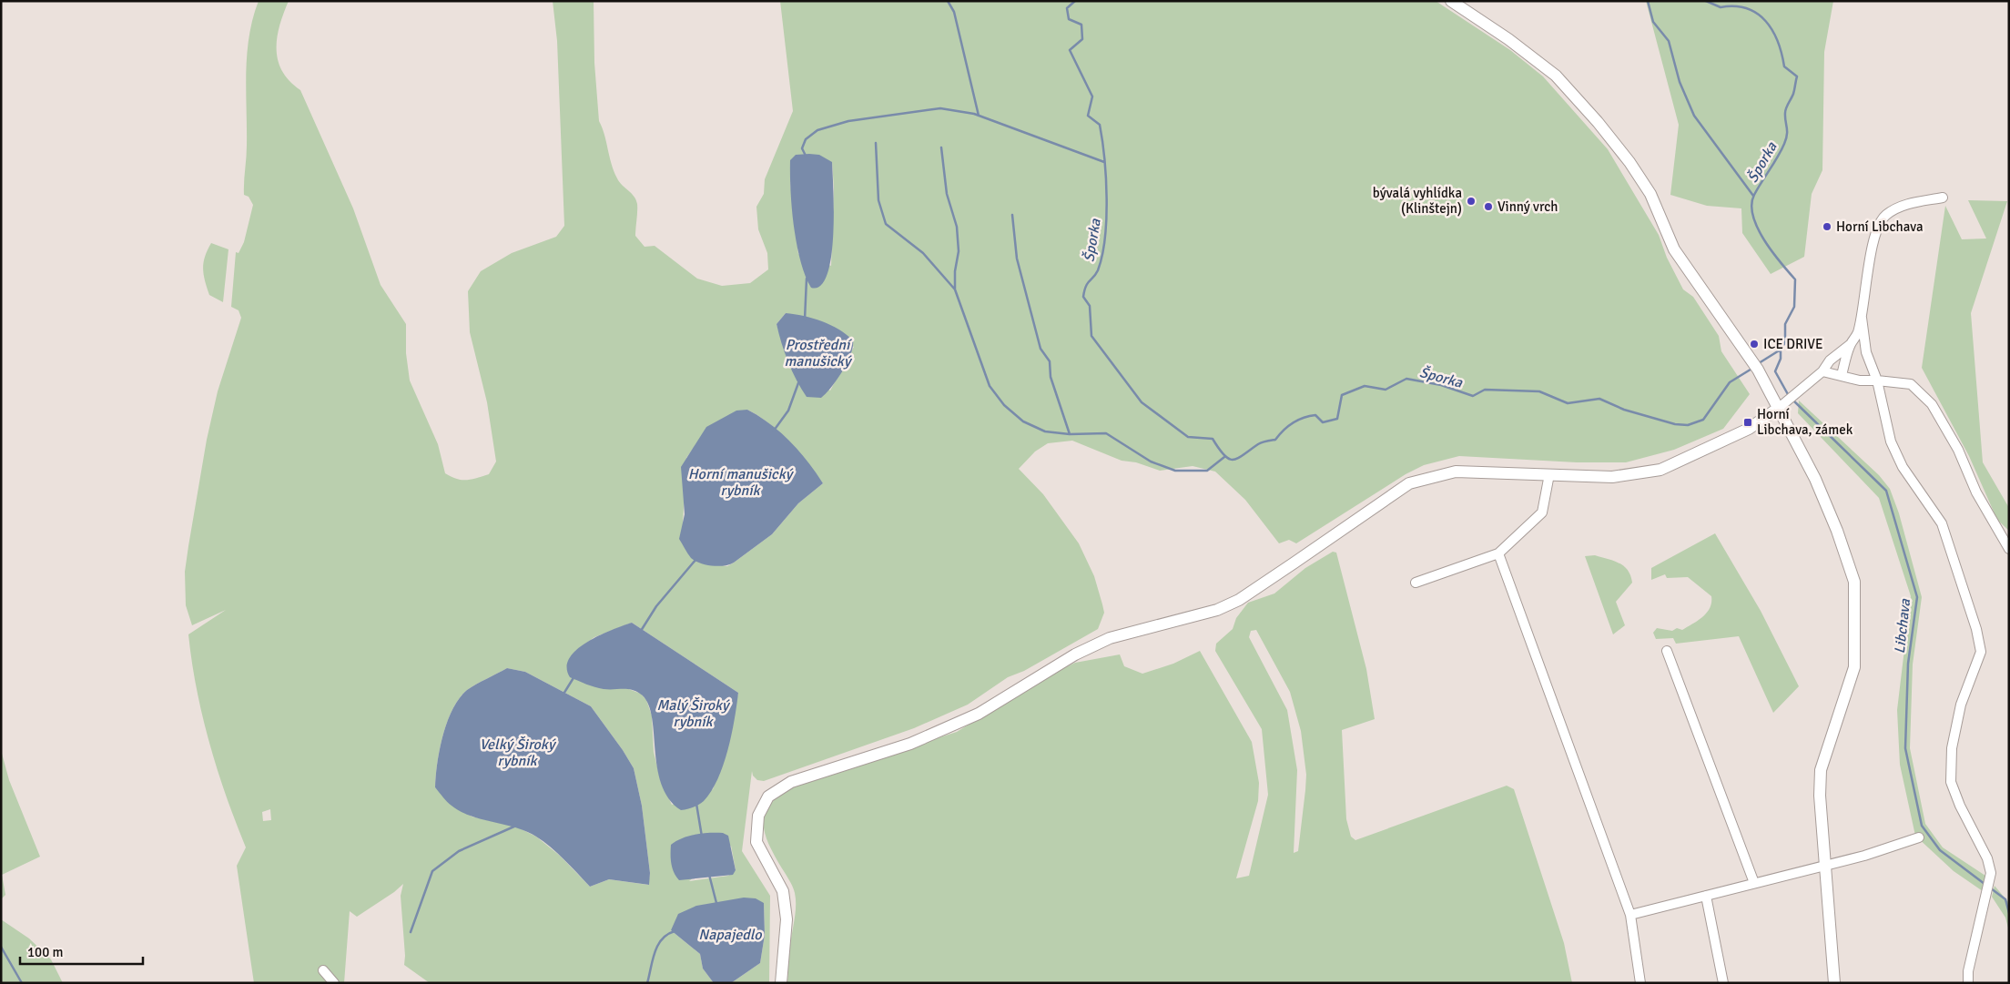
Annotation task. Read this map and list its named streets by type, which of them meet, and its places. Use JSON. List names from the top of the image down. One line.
{"water":["Šporka","Prostřední manušický","Horní manušický rybník","Libchava","Malý Široký rybník","Velký Široký rybník","Napajedlo"],"places":{"other":["bývalá vyhlídka (Klinštejn)","Vinný vrch","Horní Libchava","ICE DRIVE"],"transit":["Horní Libchava, zámek"]},"scale_bar":"100 m"}
